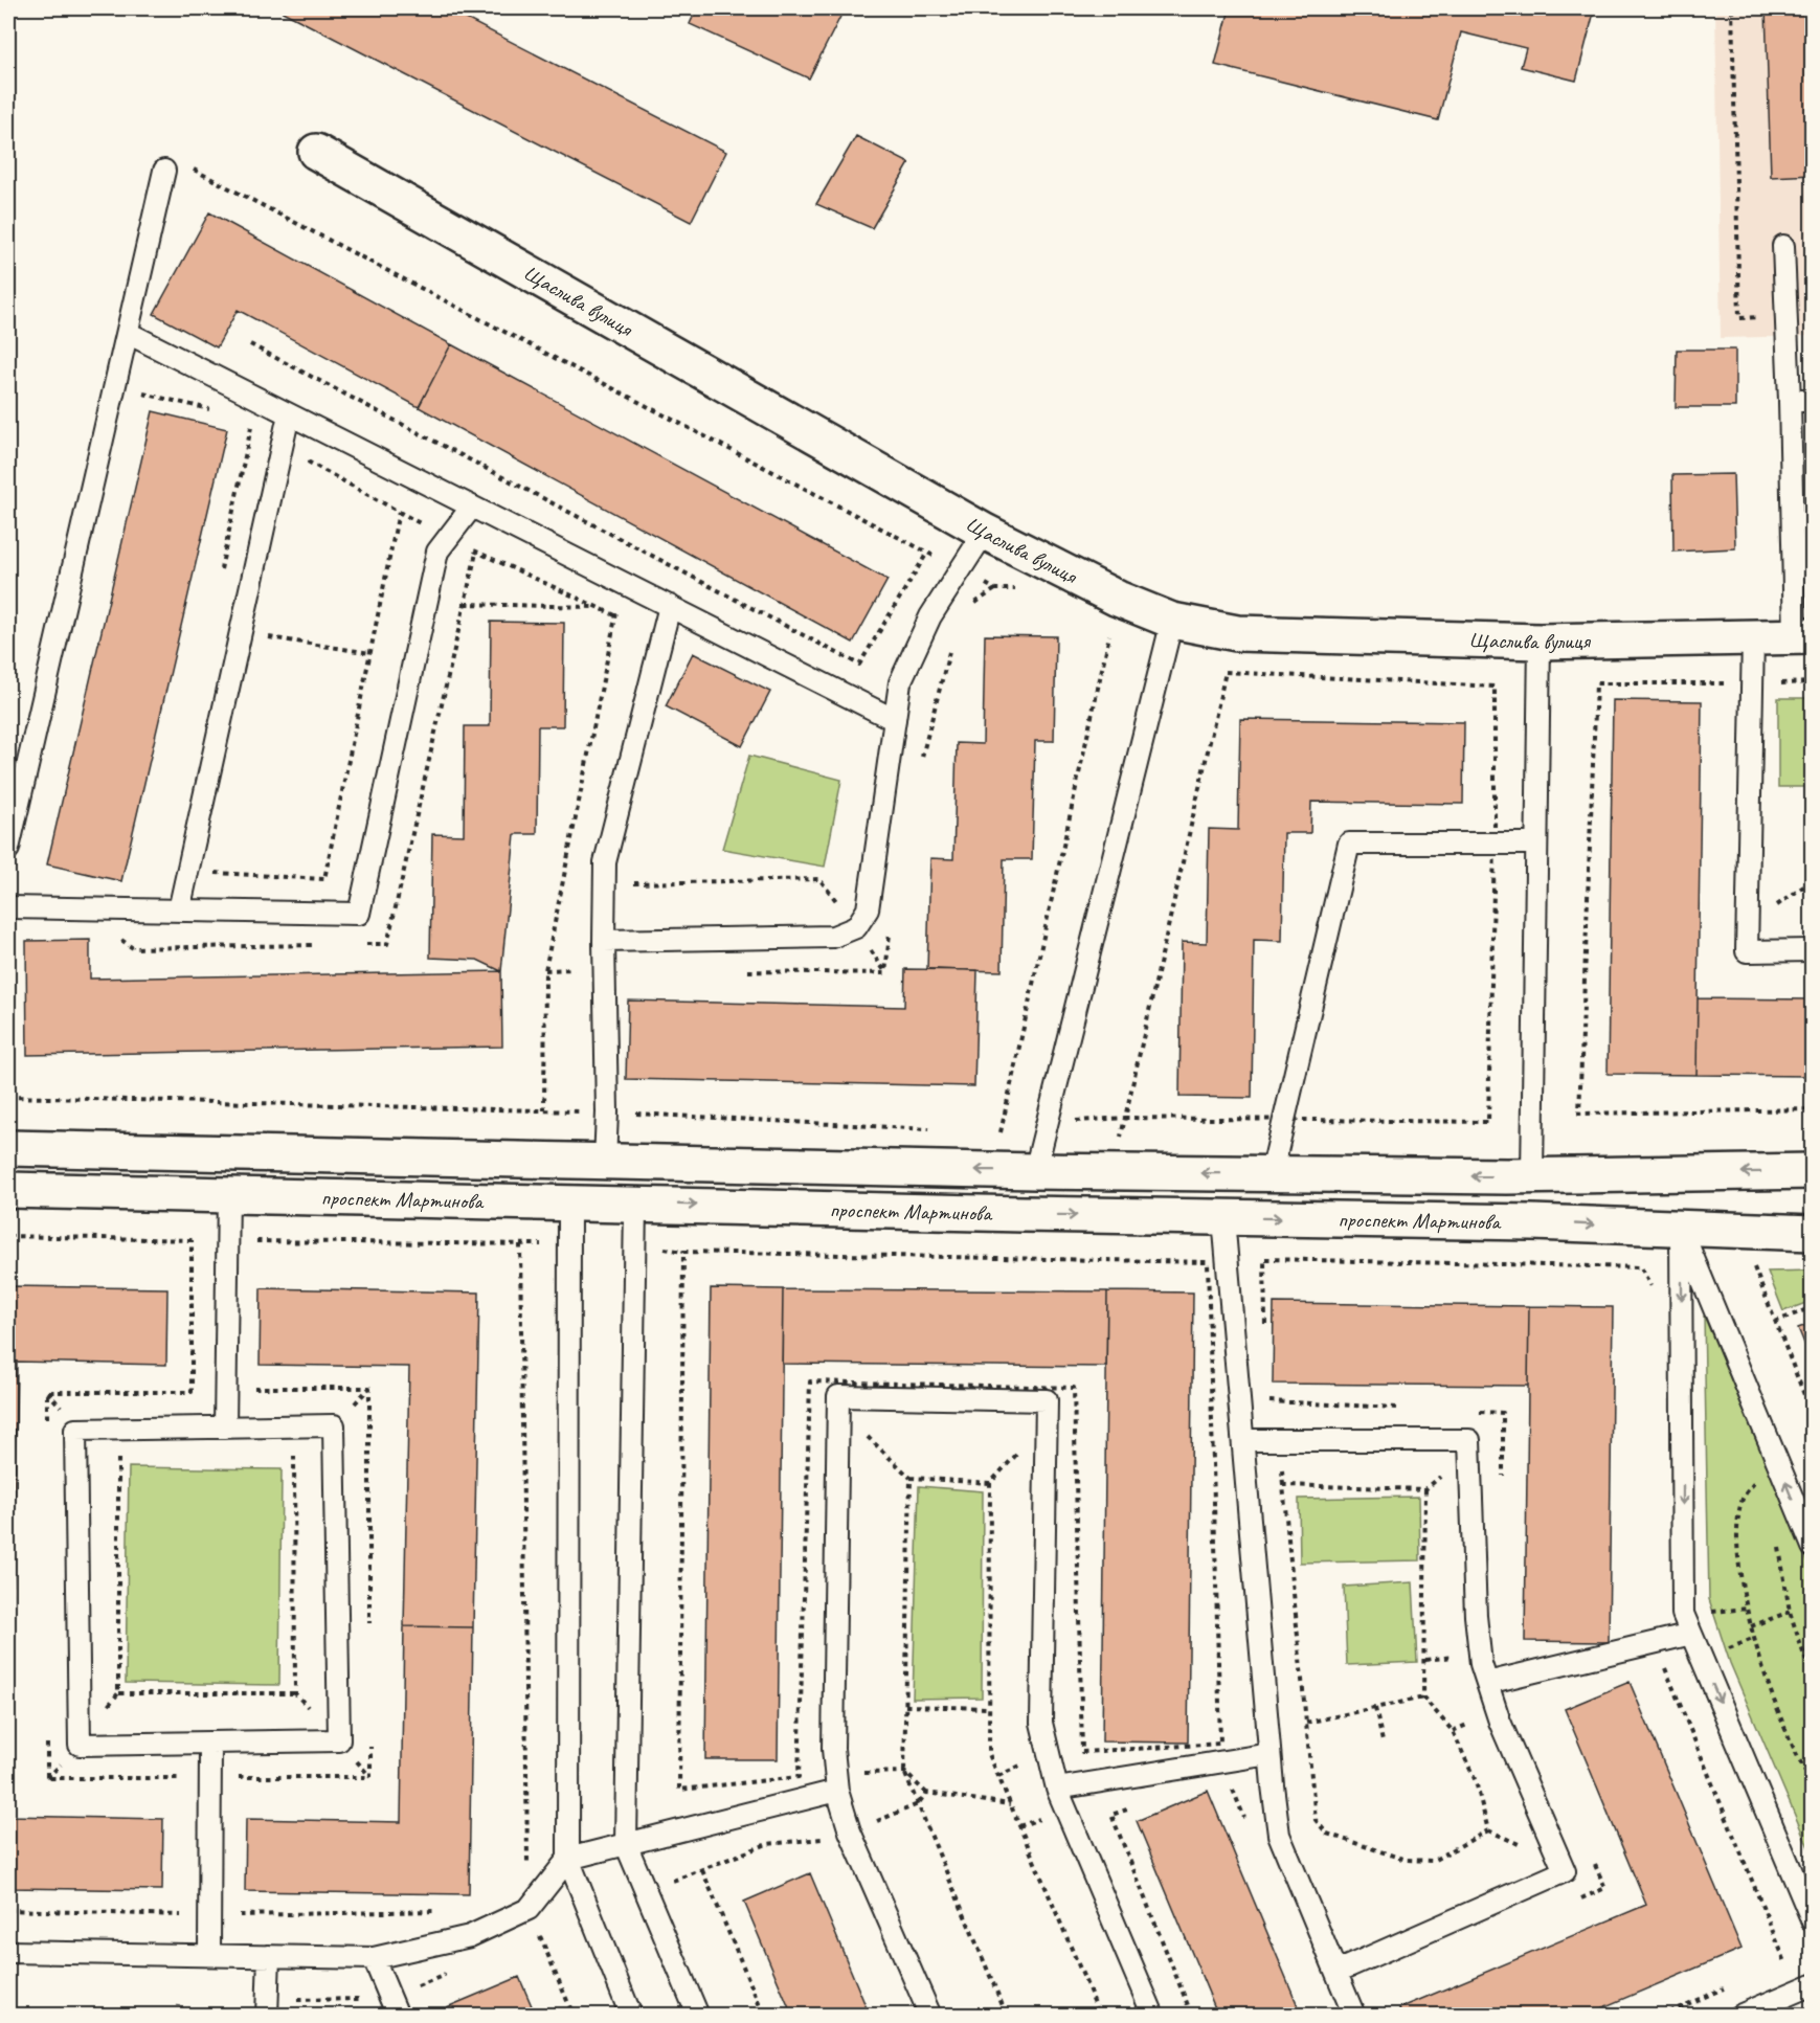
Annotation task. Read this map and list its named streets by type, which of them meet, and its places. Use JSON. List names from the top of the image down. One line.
{"streets":{"street":["Щаслива вулиця","проспект Мартинова"]}}
